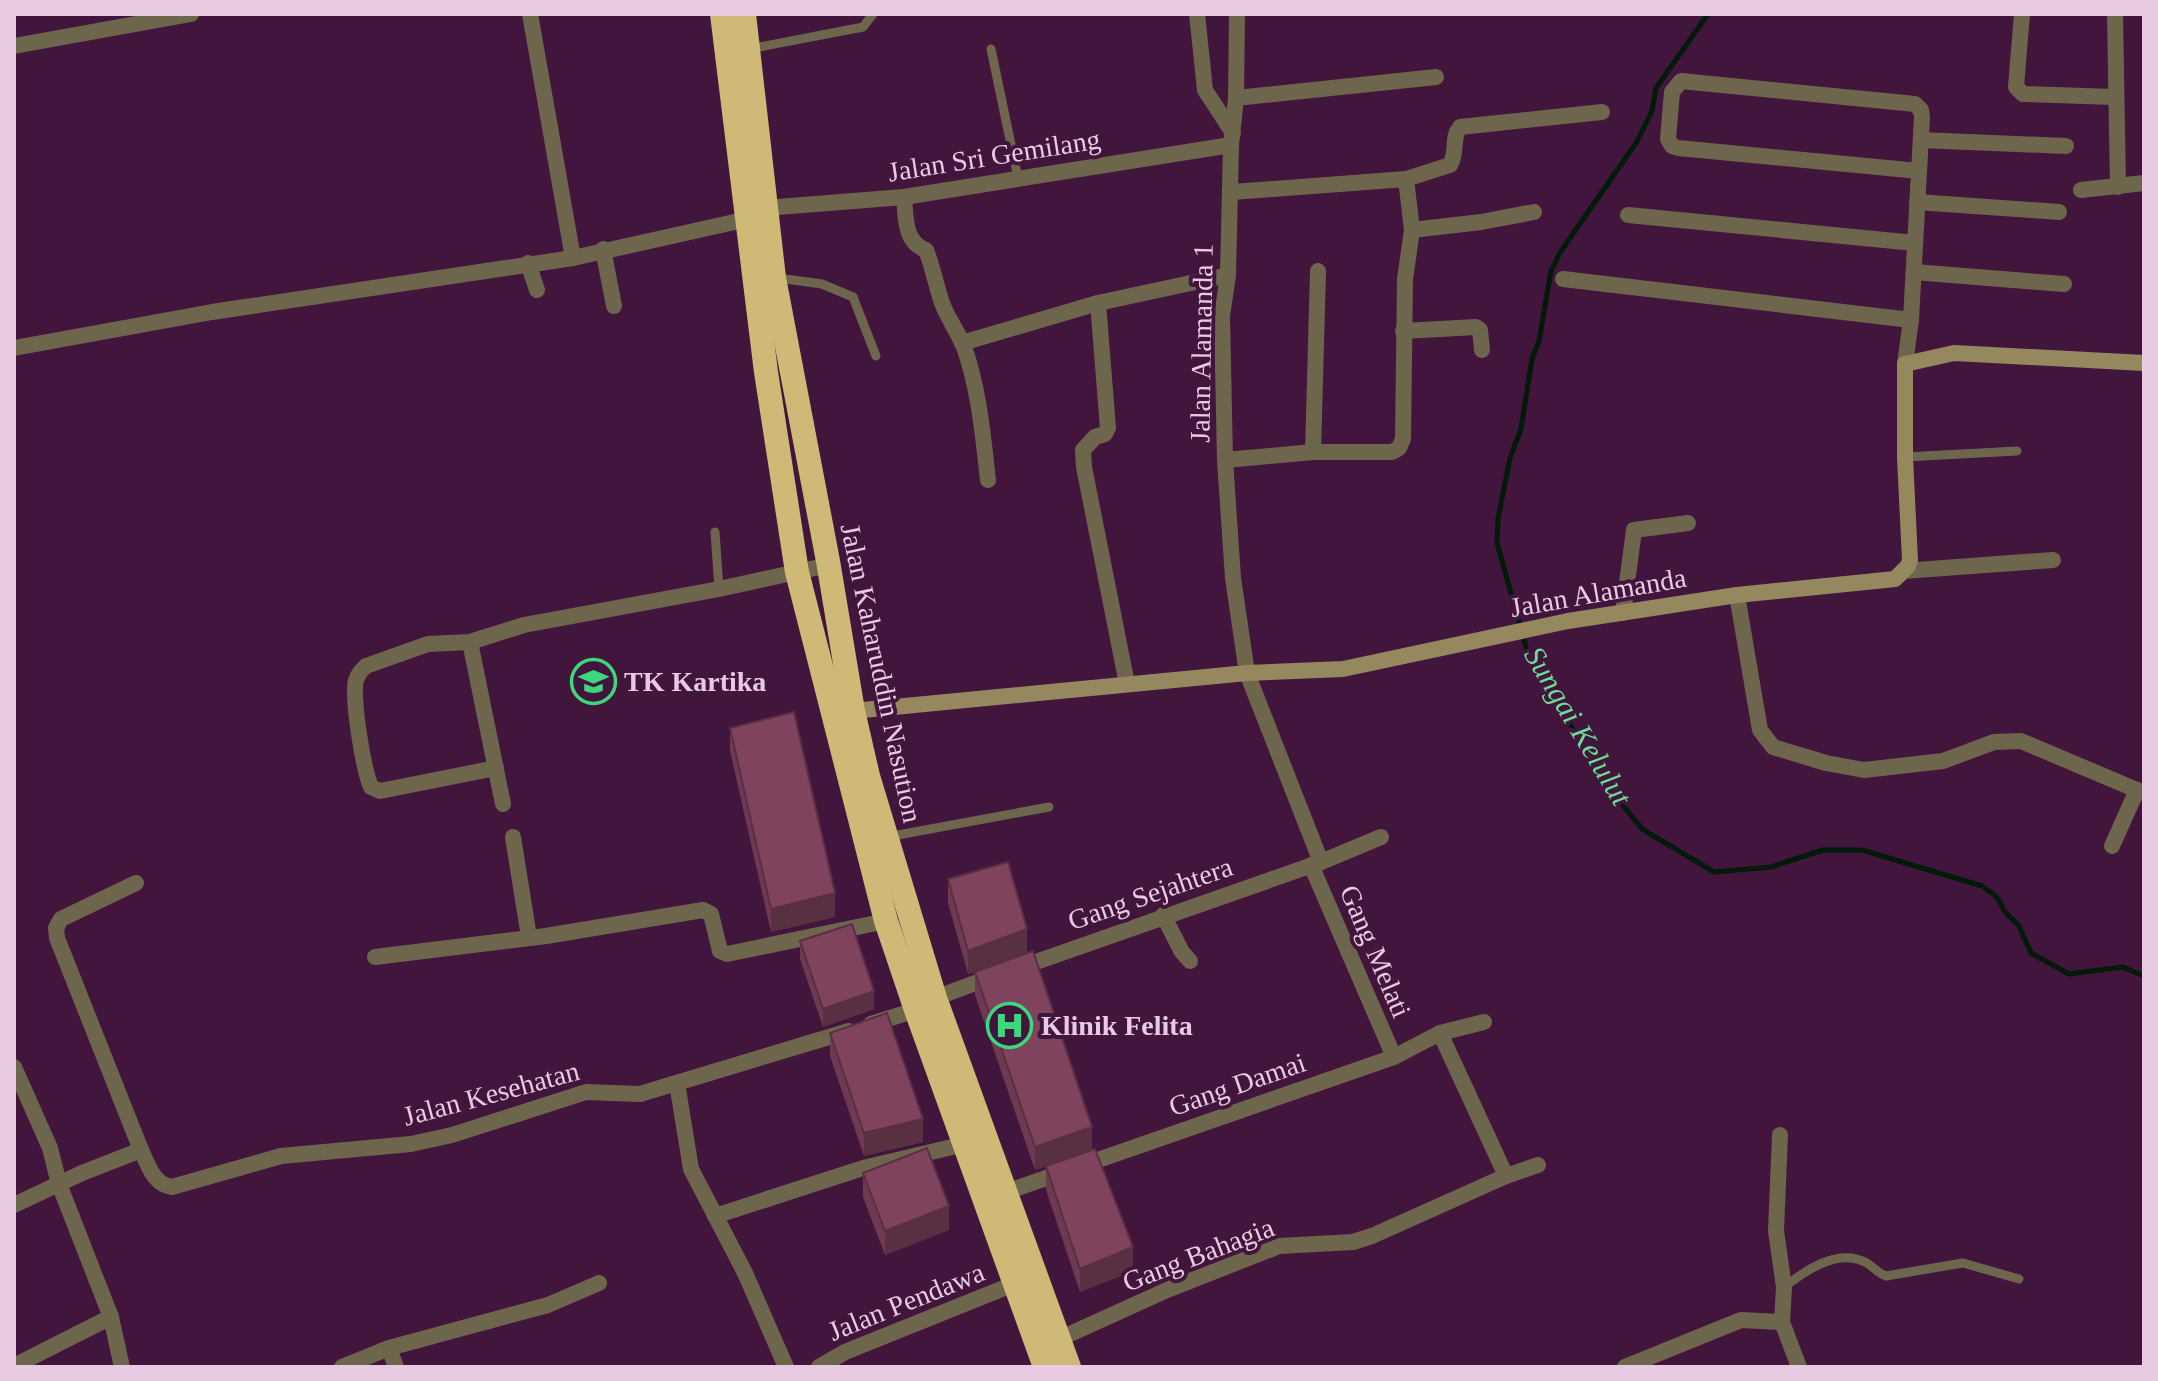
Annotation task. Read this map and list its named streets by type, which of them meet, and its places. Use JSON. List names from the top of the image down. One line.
{"streets":{"highway":["Jalan Kaharuddin Nasution"],"street":["Jalan Sri Gemilang","Jalan Alamanda 1","Jalan Alamanda","Gang Sejahtera","Gang Melati","Gang Damai","Jalan Kesehatan","Gang Bahagia","Jalan Pendawa"]},"crossings":[["Jalan Sri Gemilang","Jalan Alamanda 1"],["Jalan Sri Gemilang","Jalan Kaharuddin Nasution"],["Jalan Alamanda 1","Jalan Alamanda"],["Jalan Alamanda 1","Gang Melati"],["Jalan Alamanda","Jalan Kaharuddin Nasution"],["Jalan Alamanda","Gang Melati"],["Jalan Kaharuddin Nasution","Gang Sejahtera"],["Jalan Kaharuddin Nasution","Gang Damai"],["Jalan Kaharuddin Nasution","Jalan Kesehatan"],["Jalan Kaharuddin Nasution","Gang Bahagia"],["Jalan Kaharuddin Nasution","Jalan Pendawa"],["Gang Sejahtera","Gang Melati"],["Gang Sejahtera","Jalan Kesehatan"],["Gang Melati","Gang Damai"]],"water":["Sungai Kelulut"],"places":{"school or university":["TK Kartika"],"hospital":["Klinik Felita"]}}
